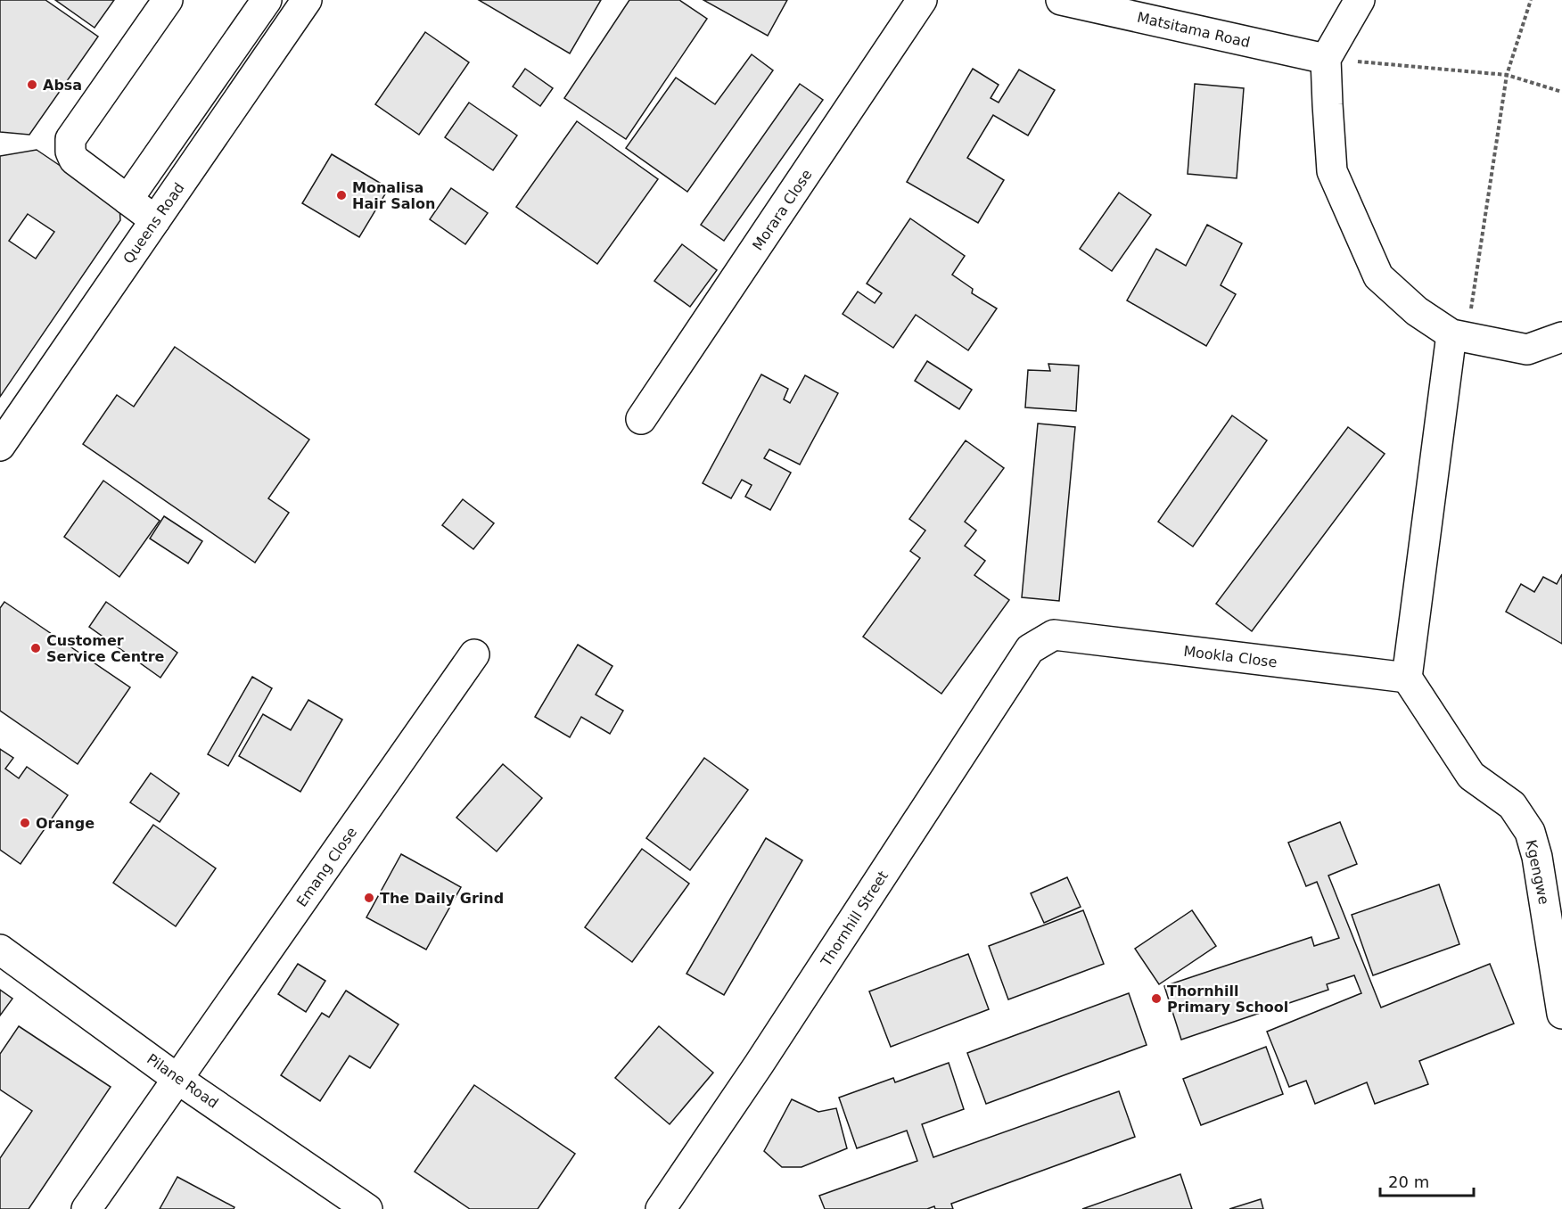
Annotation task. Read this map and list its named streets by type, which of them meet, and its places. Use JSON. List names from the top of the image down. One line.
{"streets":{"street":["Matsitama Road","Morara Close","Queens Road","Mookla Close","Emang Close","Kgengwe","Thornhill Street","Pilane Road"]},"crossings":[["Mookla Close","Kgengwe"],["Mookla Close","Thornhill Street"],["Emang Close","Pilane Road"]],"places":["Absa","Monalisa Hair Salon","Customer Service Centre","Orange","The Daily Grind","Thornhill Primary School"],"scale_bar":"20 m"}
